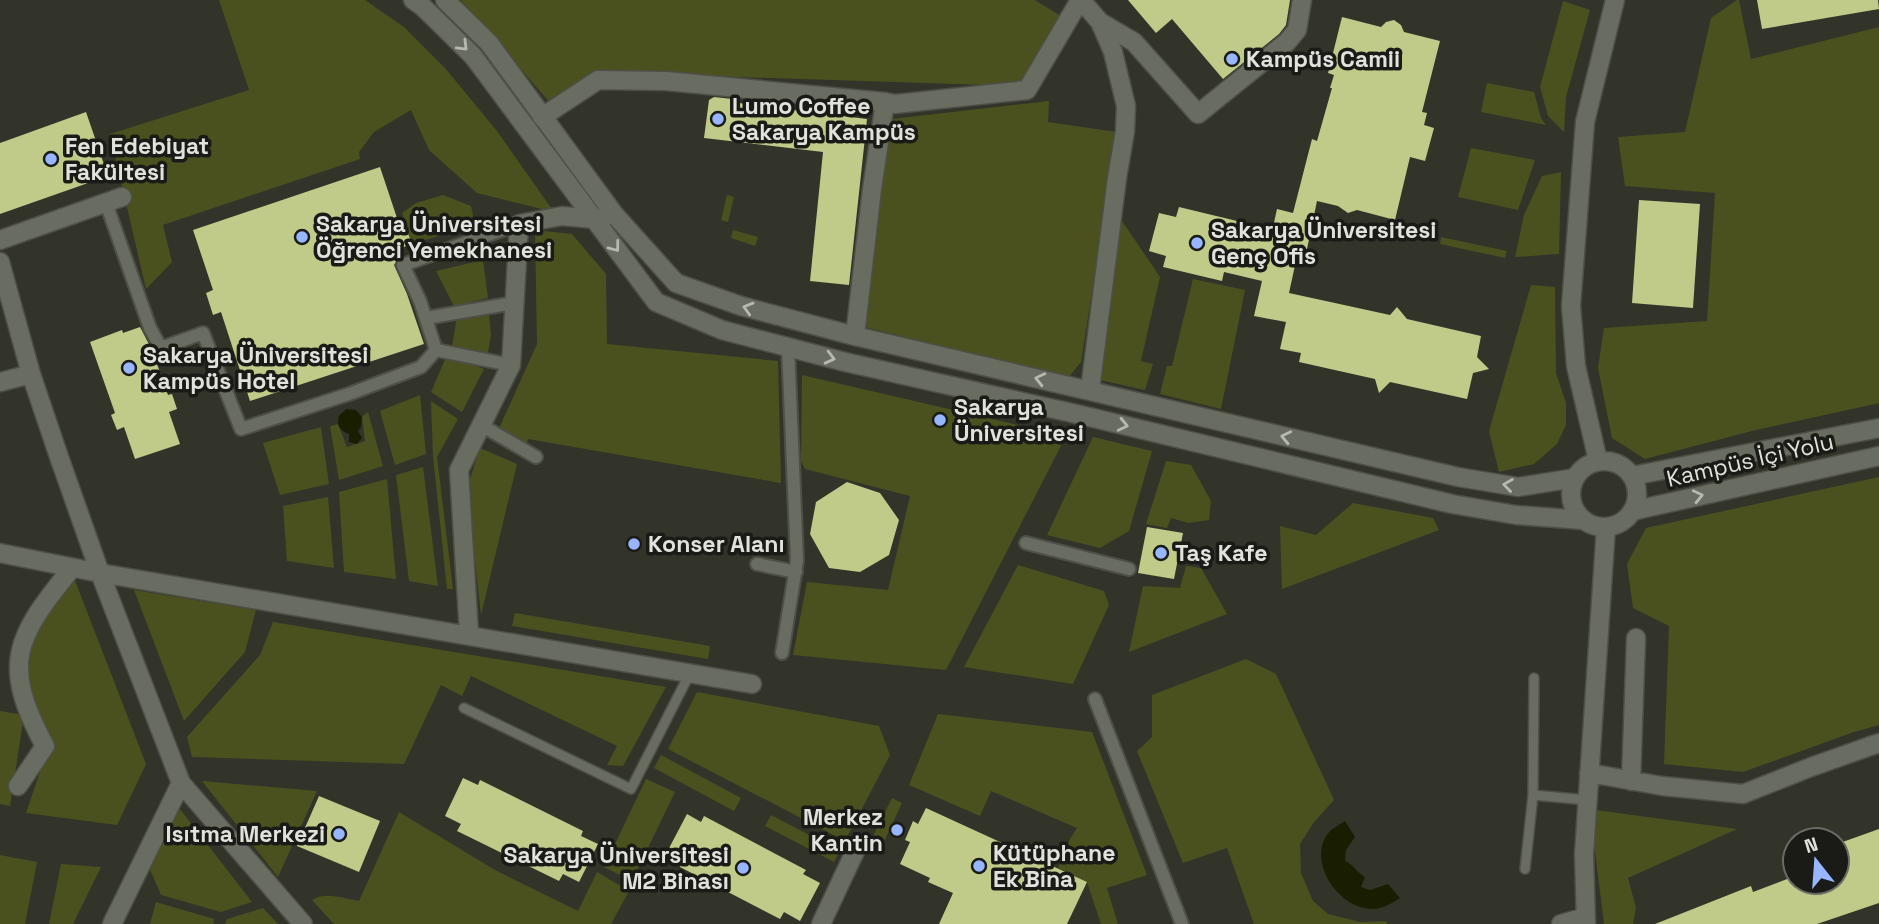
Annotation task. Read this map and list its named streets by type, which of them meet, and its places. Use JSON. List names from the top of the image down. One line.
{"streets":{"street":["Kampüs İçi Yolu"]},"places":["Kampüs Camii","Lumo Coffee Sakarya Kampüs","Fen Edebiyat Fakültesi","Sakarya Üniversitesi Öğrenci Yemekhanesi","Sakarya Üniversitesi Genç Ofis","Sakarya Üniversitesi Kampüs Hotel","Sakarya Üniversitesi","Konser Alanı","Taş Kafe","Merkez Kantin","Isıtma Merkezi","Kütüphane Ek Bina","Sakarya Üniversitesi M2 Binası"],"north":"top"}
